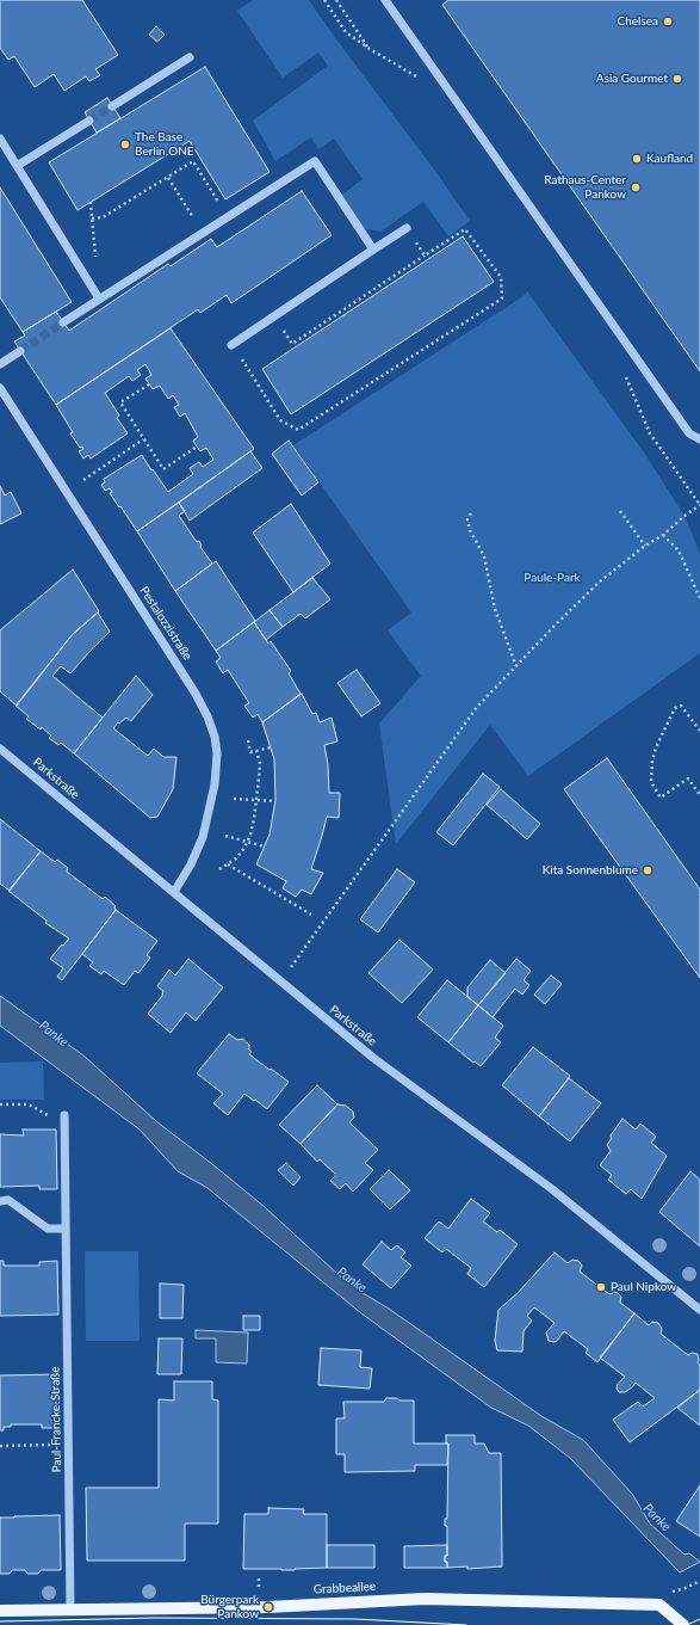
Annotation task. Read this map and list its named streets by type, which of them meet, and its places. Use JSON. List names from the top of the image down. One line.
{"streets":{"main road":["Grabbeallee"],"street":["Pestalozzistraße","Parkstraße","Paul-Francke-Straße"]},"crossings":[["Pestalozzistraße","Parkstraße"],["Paul-Francke-Straße","Grabbeallee"]],"water":["Panke"],"parks":["Paule-Park"],"places":["Chelsea","Asia Gourmet","The Base Berlin ONE","Kaufland","Rathaus-Center Pankow","Kita Sonnenblume","Paul Nipkow","Bürgerpark Pankow"]}
